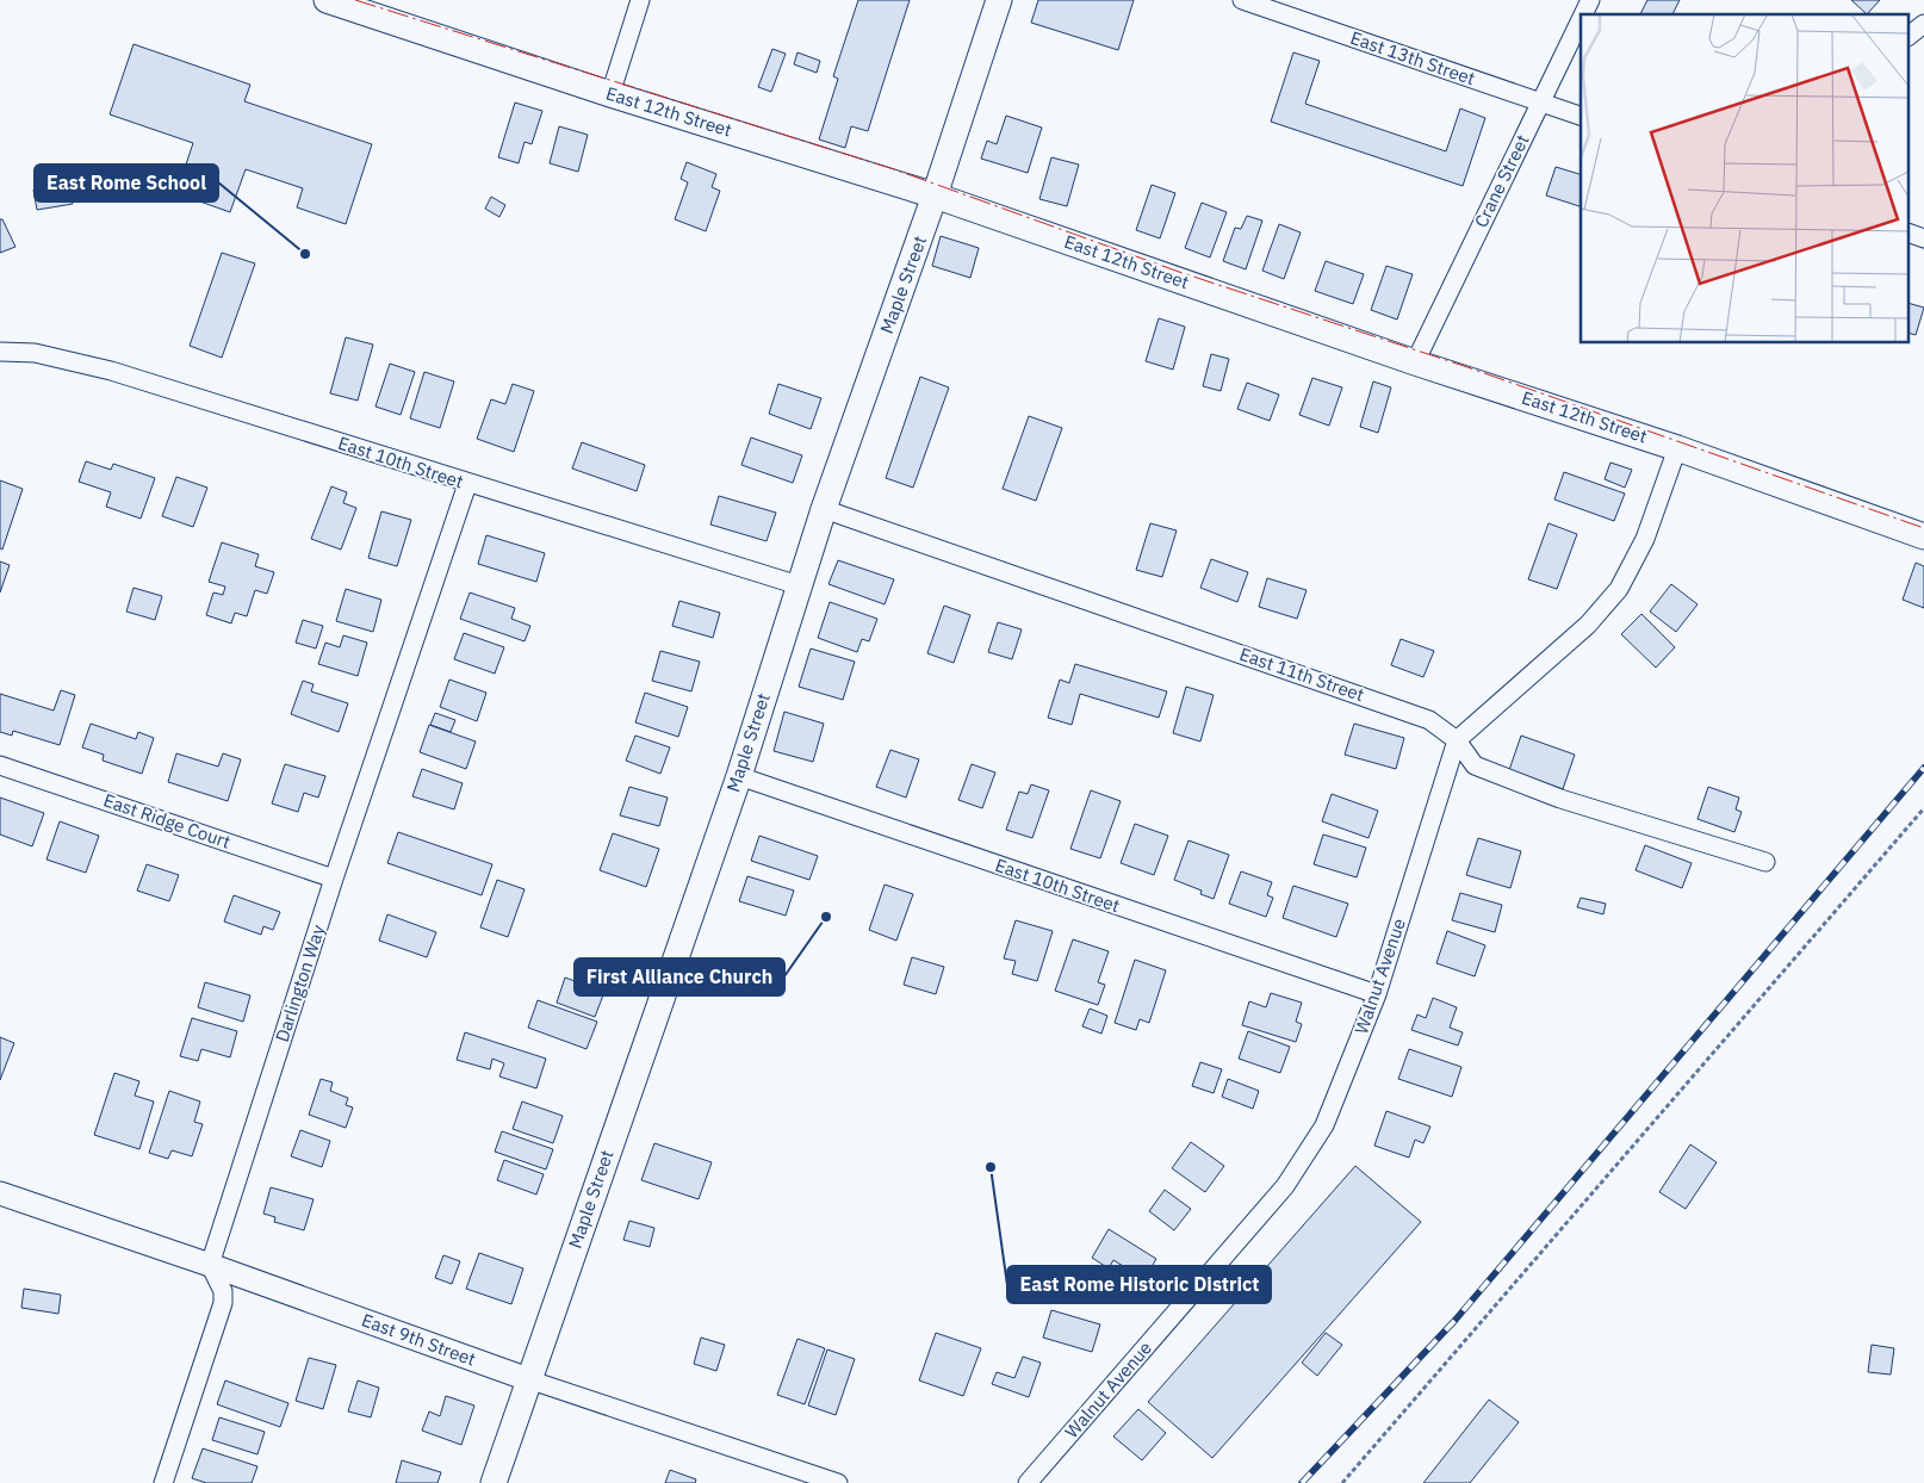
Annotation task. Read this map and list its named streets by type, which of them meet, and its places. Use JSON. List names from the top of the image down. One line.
{"streets":{"main road":["East 12th Street","Maple Street"],"street":["East 13th Street","Crane Street","East 10th Street","East 11th Street","East Ridge Court","Walnut Avenue","Darlington Way","East 9th Street"]},"crossings":[["East 13th Street","Crane Street"],["East 12th Street","Crane Street"],["East 12th Street","Maple Street"],["Maple Street","East 10th Street"],["Maple Street","East 11th Street"],["Maple Street","East 9th Street"],["East 10th Street","Walnut Avenue"],["East 10th Street","Darlington Way"],["East 11th Street","Walnut Avenue"],["East Ridge Court","Darlington Way"],["Darlington Way","East 9th Street"]],"places":["East Rome School","First Alliance Church","East Rome Historic District"]}
